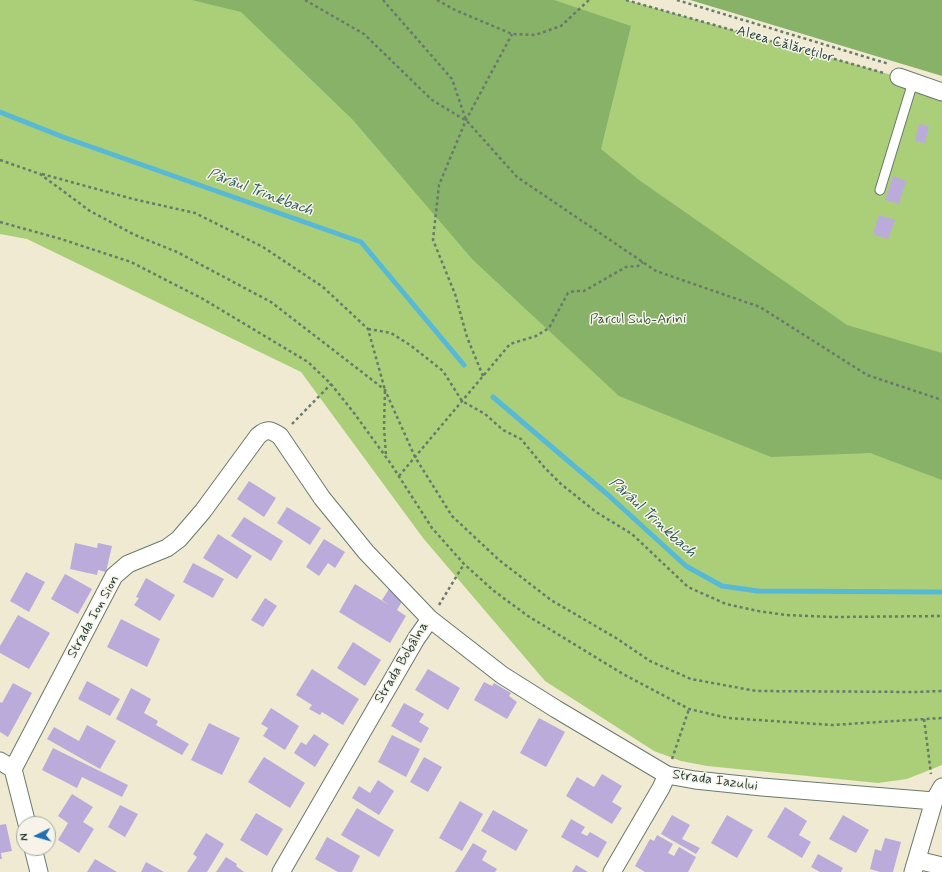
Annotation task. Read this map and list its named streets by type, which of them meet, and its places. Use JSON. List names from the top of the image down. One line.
{"streets":{"street":["Strada Ion Sion","Strada Bobâlna","Strada Iazului"],"path":["Aleea Călăreților"]},"crossings":[["Strada Ion Sion","Strada Bobâlna"],["Strada Bobâlna","Strada Iazului"]],"water":["Pârâul Trinkbach"],"parks":["Parcul Sub-Arini"],"north":"left"}
